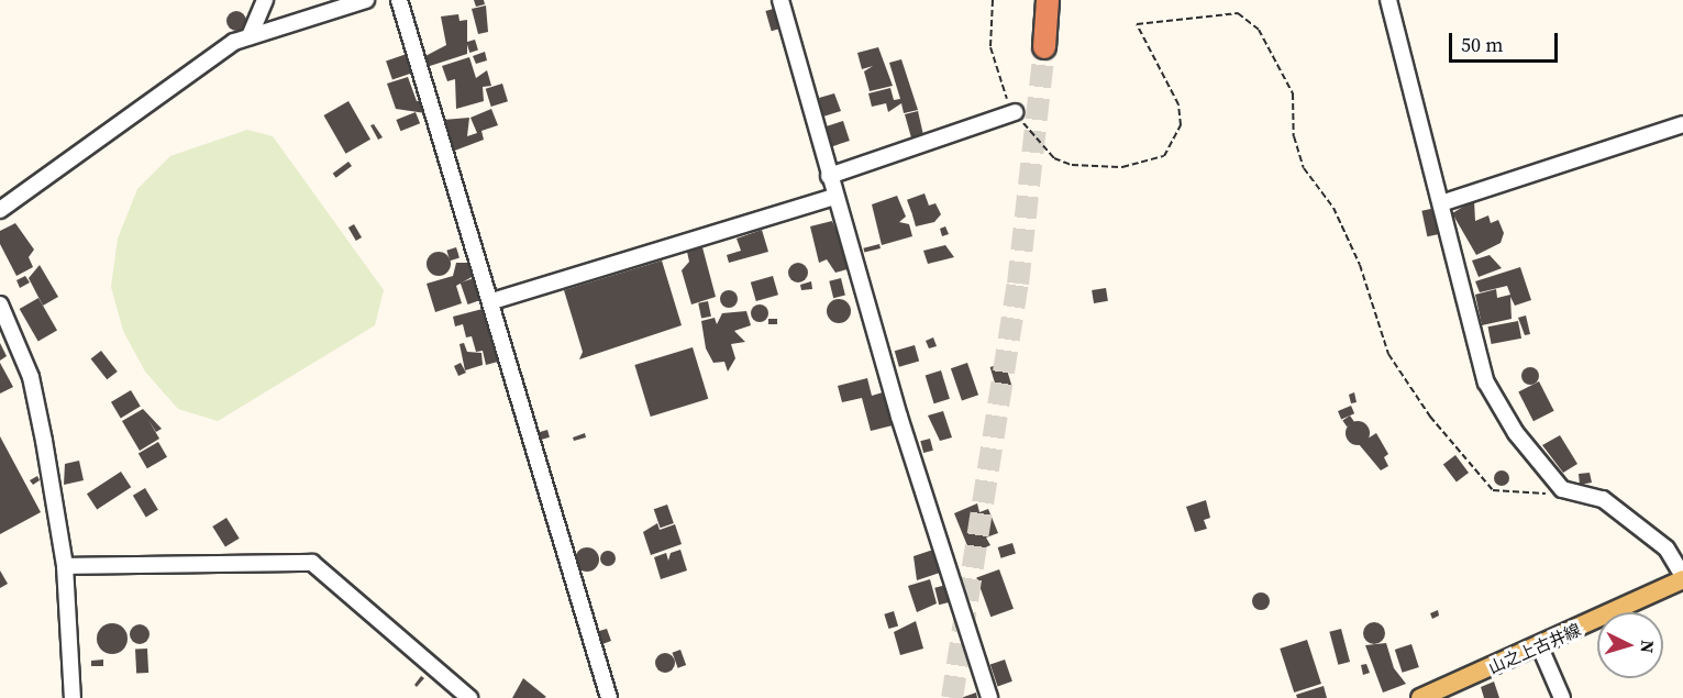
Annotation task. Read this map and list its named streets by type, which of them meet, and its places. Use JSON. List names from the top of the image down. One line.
{"streets":{"main road":["山之上古井線"]},"scale_bar":"50 m","north":"right"}
